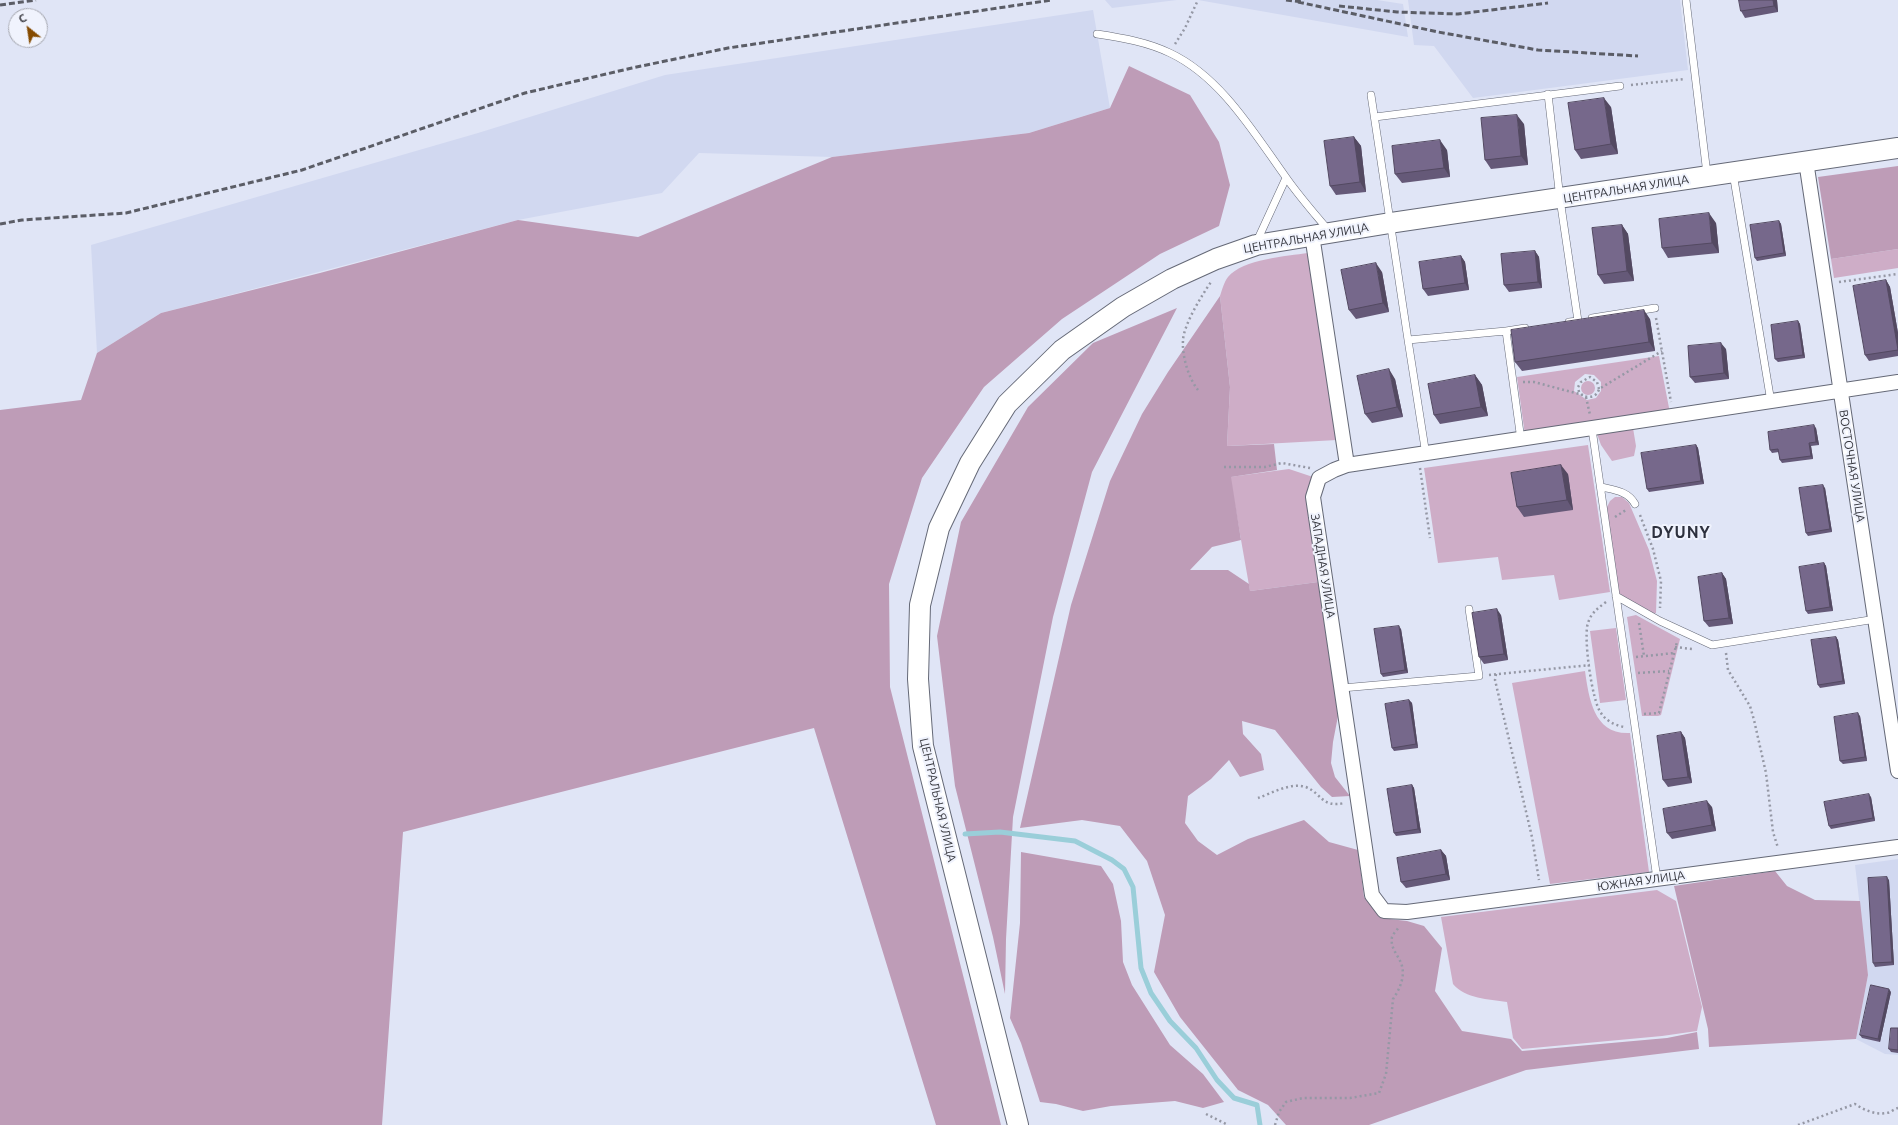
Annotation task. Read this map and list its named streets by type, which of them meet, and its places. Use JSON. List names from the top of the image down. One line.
{"streets":{"main road":["ЦЕНТРАЛЬНАЯ УЛИЦА"],"street":["ВОСТОЧНАЯ УЛИЦА","ЗАПАДНАЯ УЛИЦА","ЮЖНАЯ УЛИЦА"]},"crossings":[["ЦЕНТРАЛЬНАЯ УЛИЦА","ВОСТОЧНАЯ УЛИЦА"],["ЗАПАДНАЯ УЛИЦА","ЮЖНАЯ УЛИЦА"]],"districts":["DYUNY"],"north":"top left"}
